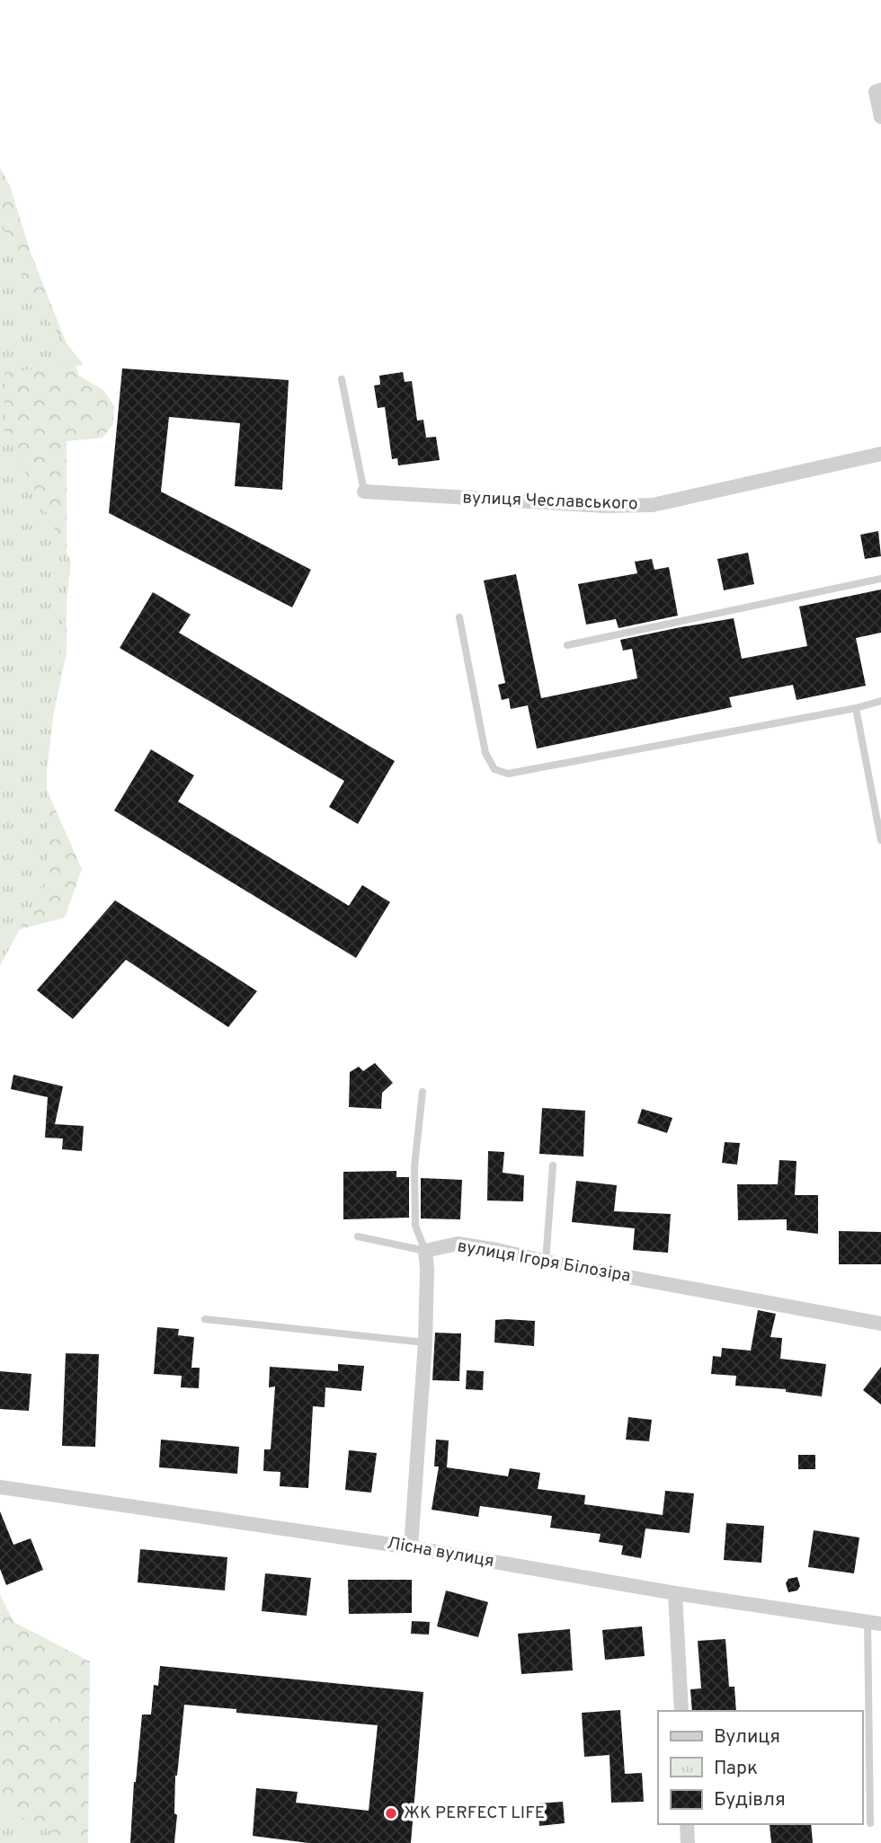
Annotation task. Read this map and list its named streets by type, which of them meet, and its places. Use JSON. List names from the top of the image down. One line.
{"streets":{"street":["вулиця Чеславського","вулиця Ігоря Білозіра","Лісна вулиця"]},"places":["ЖК PERFECT LIFE"],"legend":["Вулиця","Парк","Будівля"]}
